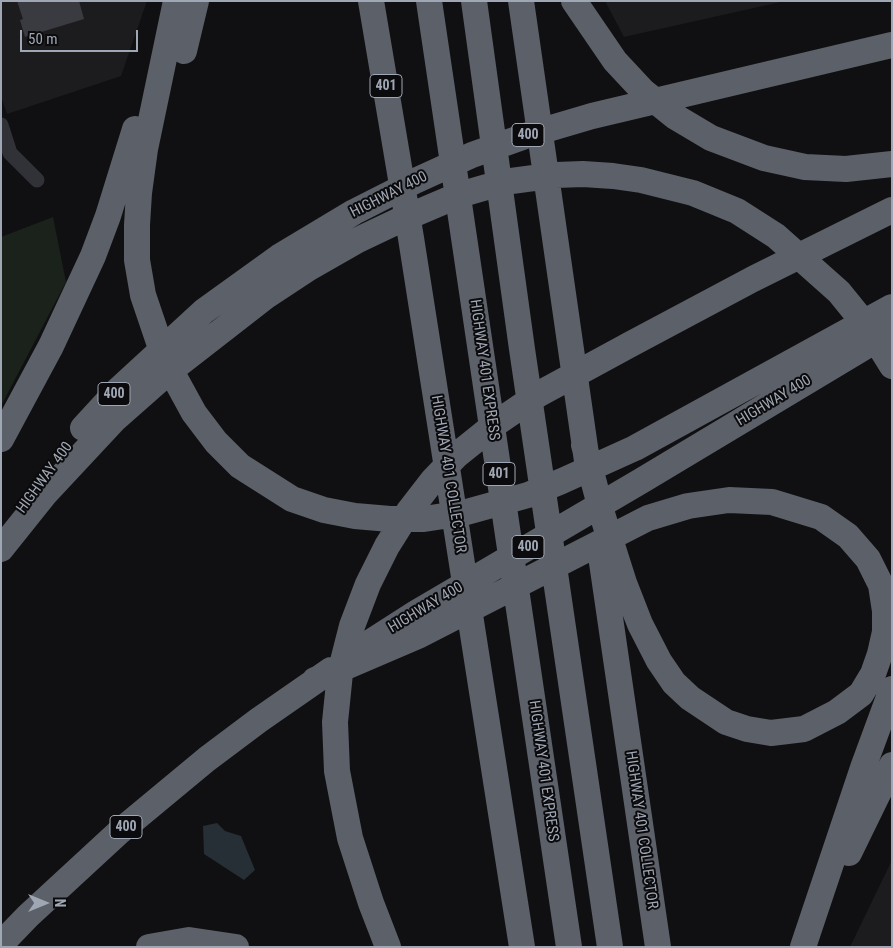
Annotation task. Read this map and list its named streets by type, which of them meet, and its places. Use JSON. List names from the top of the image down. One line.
{"streets":{"highway":["401","400","HIGHWAY 400","HIGHWAY 401 EXPRESS","HIGHWAY 401 COLLECTOR"]},"crossings":[["400","HIGHWAY 400"]],"scale_bar":"50 m","north":"right"}
